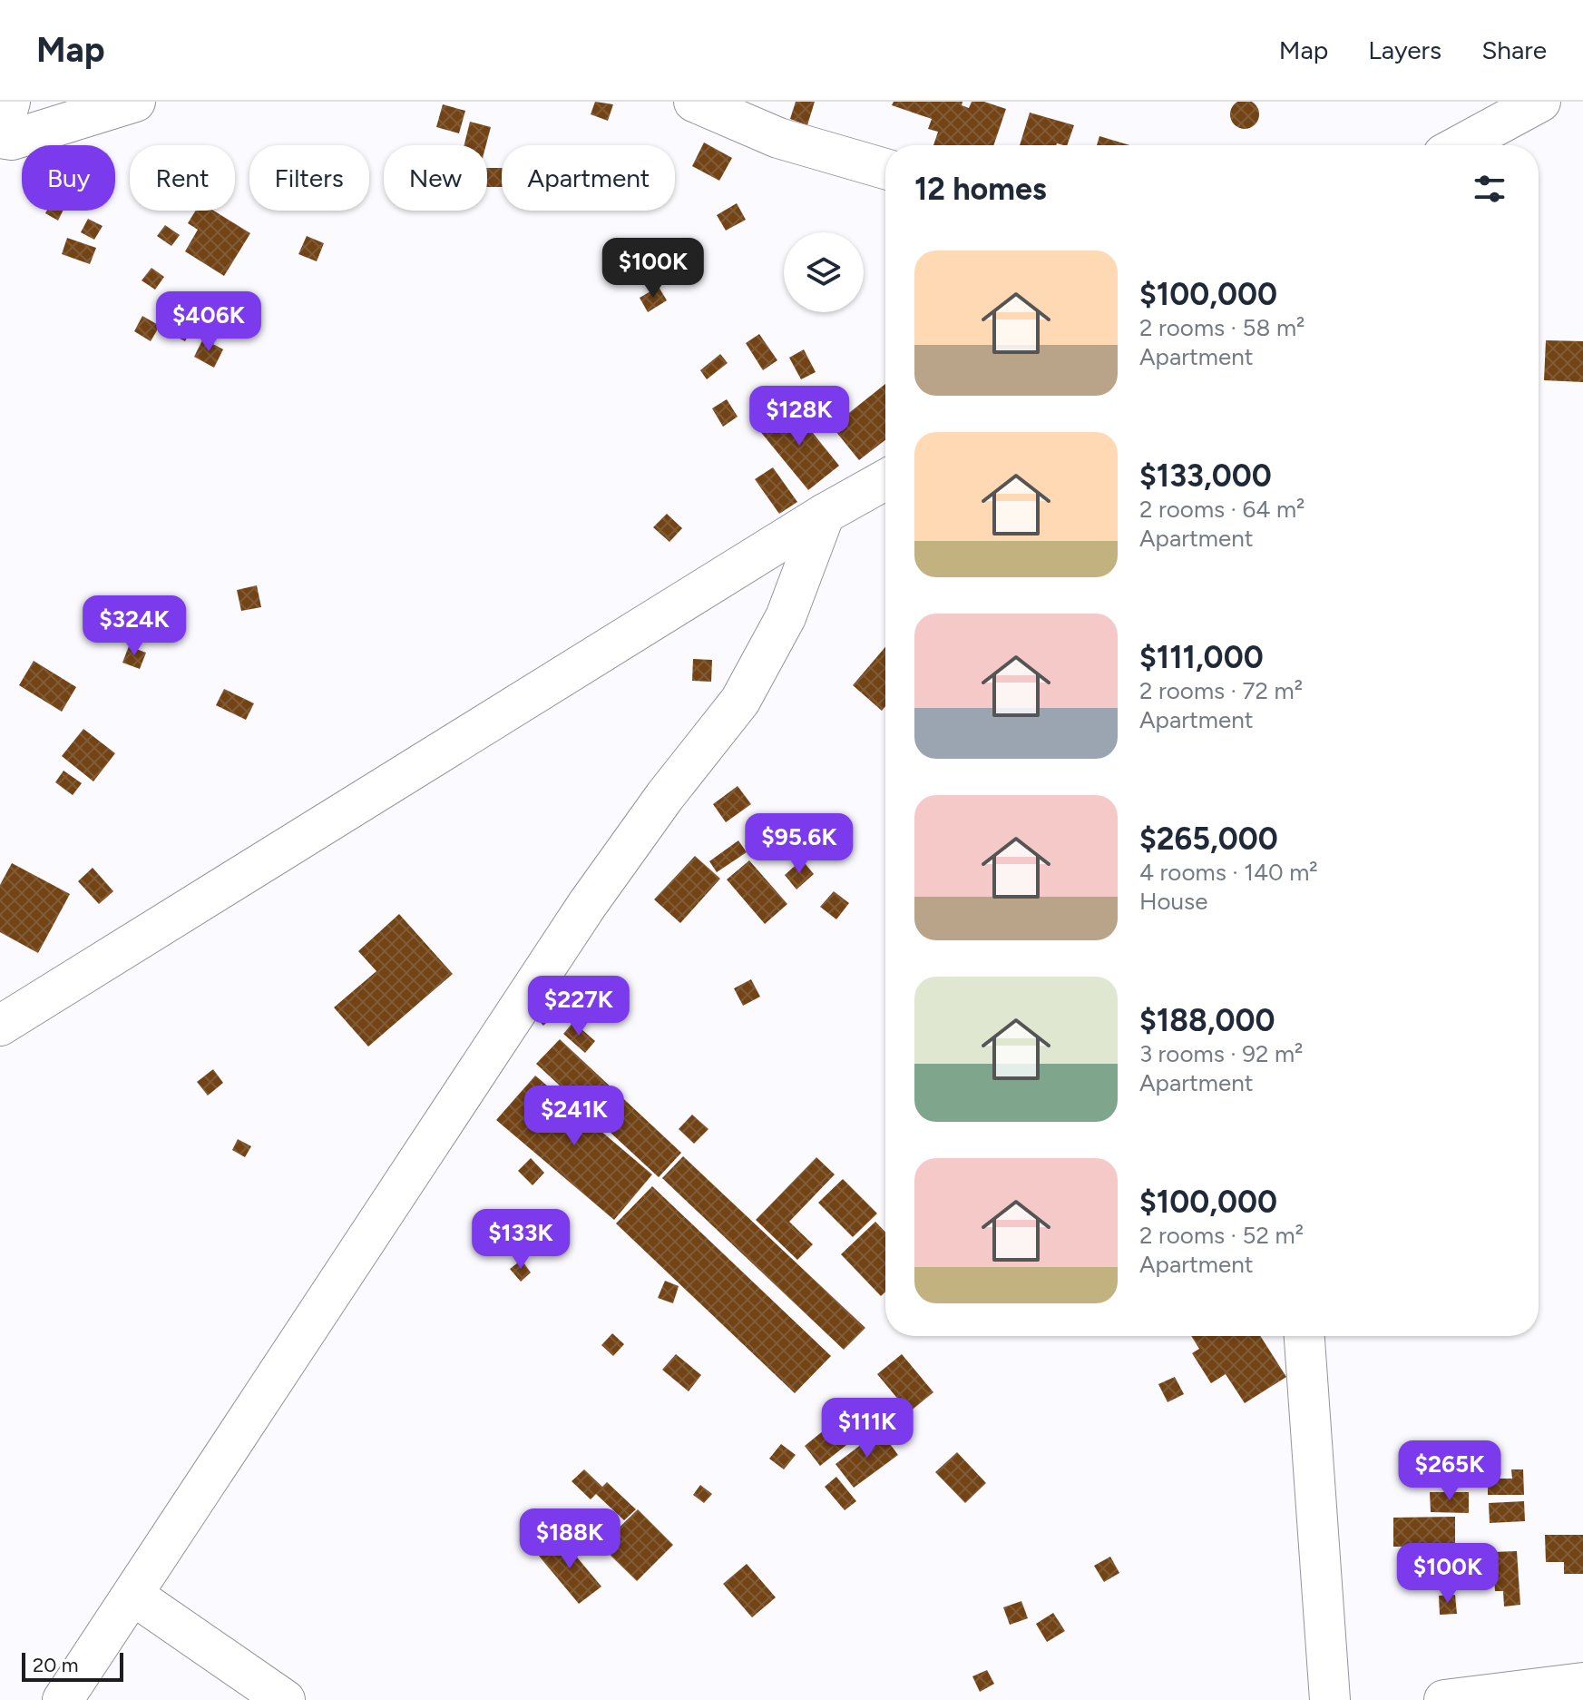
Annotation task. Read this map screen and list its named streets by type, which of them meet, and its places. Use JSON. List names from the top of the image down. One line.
{"scale_bar":"20 m","page":{"header":"Map","nav":["Map","Layers","Share"],"chip":["Buy","Rent","Filters","New","Apartment"],"heading":"12 homes","list":[{"name":"$100,000","note":"2 rooms · 58 m² · Apartment"},{"name":"$133,000","note":"2 rooms · 64 m² · Apartment"},{"name":"$111,000","note":"2 rooms · 72 m² · Apartment"},{"name":"$265,000","note":"4 rooms · 140 m² · House"},{"name":"$188,000","note":"3 rooms · 92 m² · Apartment"},{"name":"$100,000","note":"2 rooms · 52 m² · Apartment"}],"price":["$100K","$406K","$128K","$324K","$95.6K","$227K","$241K","$133K","$111K","$265K","$188K","$100K"],"scale":"20 m"}}
